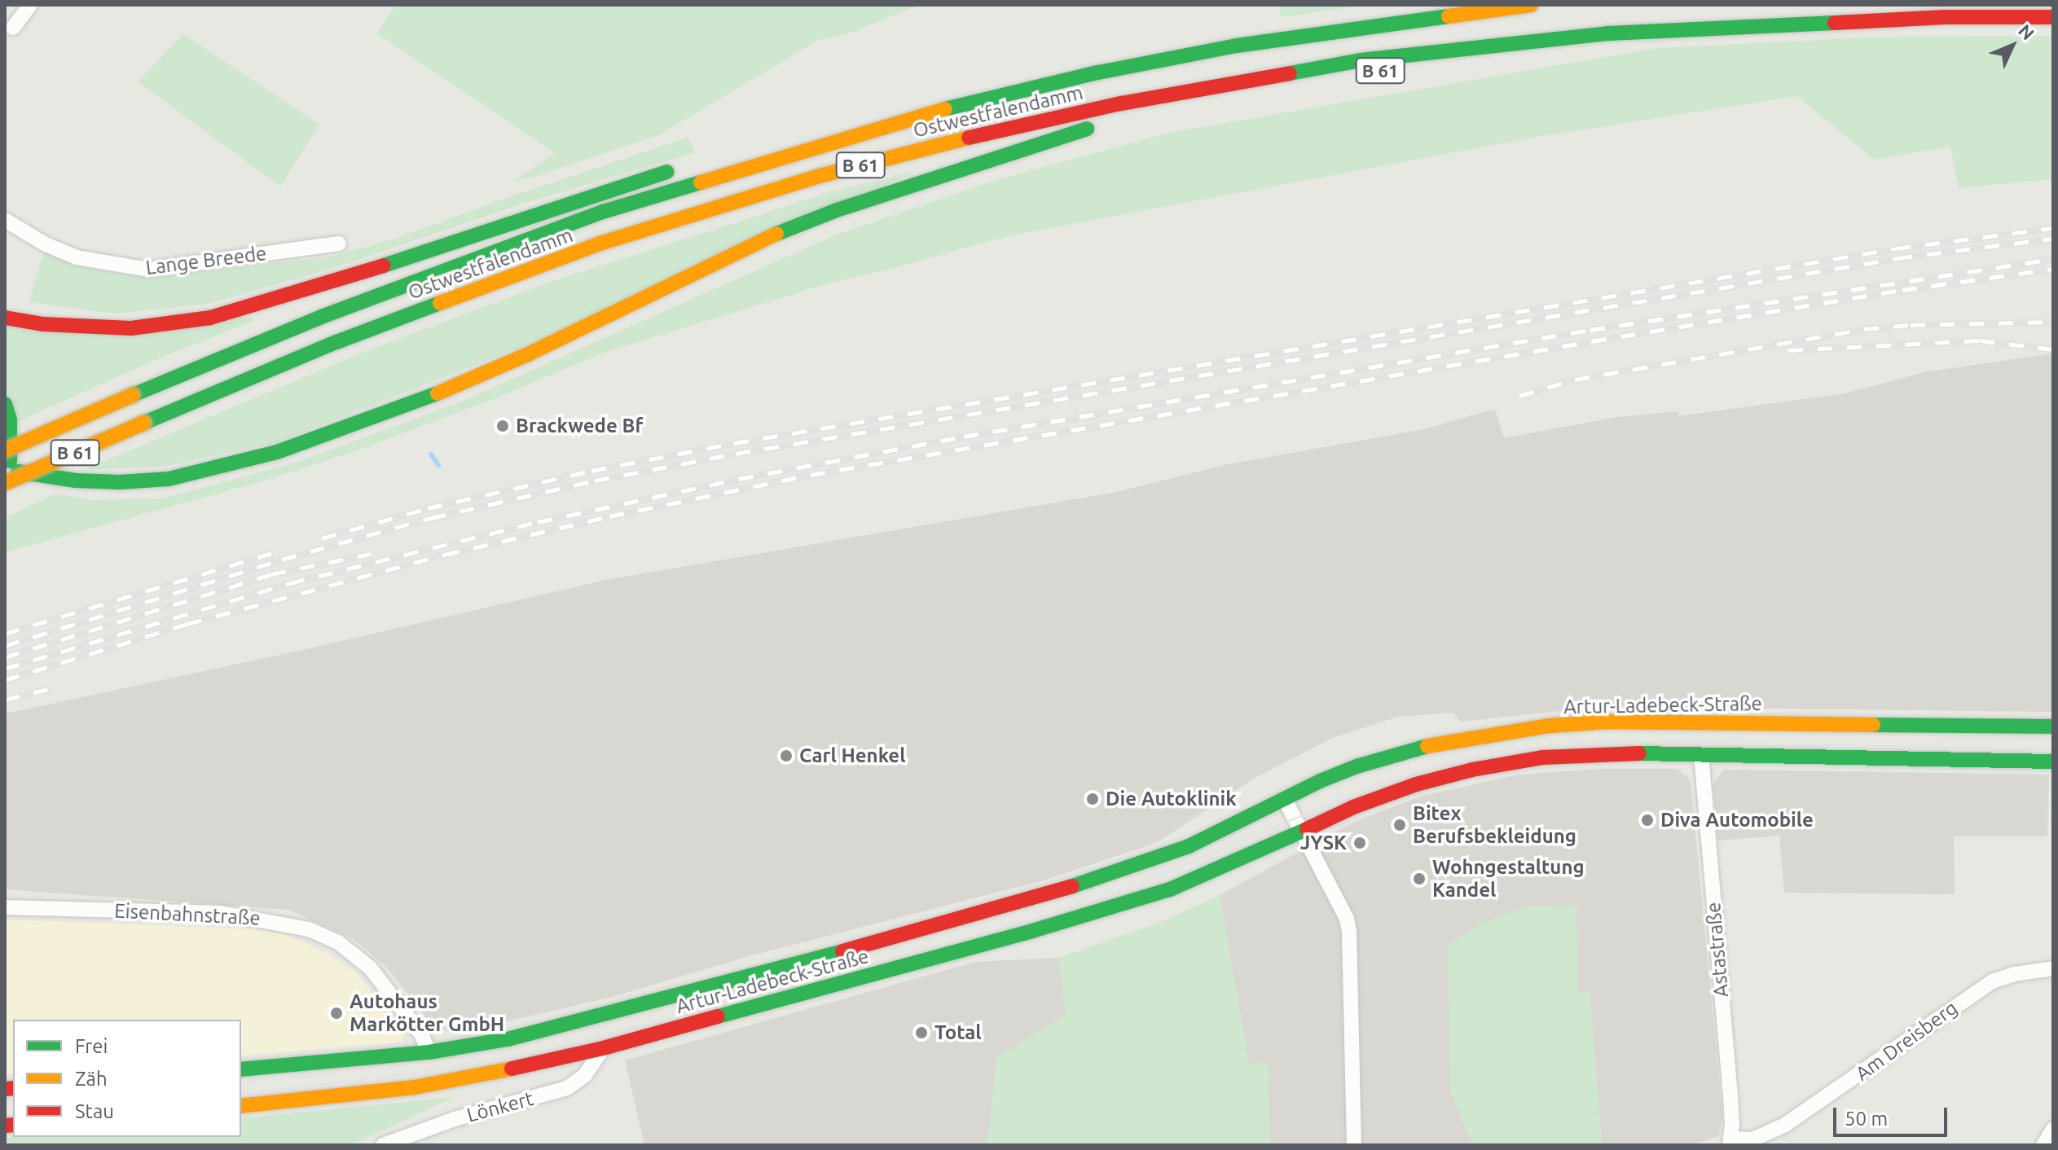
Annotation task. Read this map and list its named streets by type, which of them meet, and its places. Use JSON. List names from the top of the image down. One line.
{"streets":{"main road":["B 61","Ostwestfalendamm","Artur-Ladebeck-Straße"],"street":["Lange Breede","Eisenbahnstraße","Astastraße","Am Dreisberg","Lönkert"]},"crossings":[["B 61","Ostwestfalendamm"],["Artur-Ladebeck-Straße","Eisenbahnstraße"],["Artur-Ladebeck-Straße","Astastraße"],["Artur-Ladebeck-Straße","Lönkert"],["Astastraße","Am Dreisberg"]],"places":["Brackwede Bf","Carl Henkel","Die Autoklinik","Diva Automobile","Bitex Berufsbekleidung","JYSK","Wohngestaltung Kandel","Autohaus Markötter GmbH","Total"],"legend":["Frei","Zäh","Stau"],"scale_bar":"50 m","north":"top right"}
